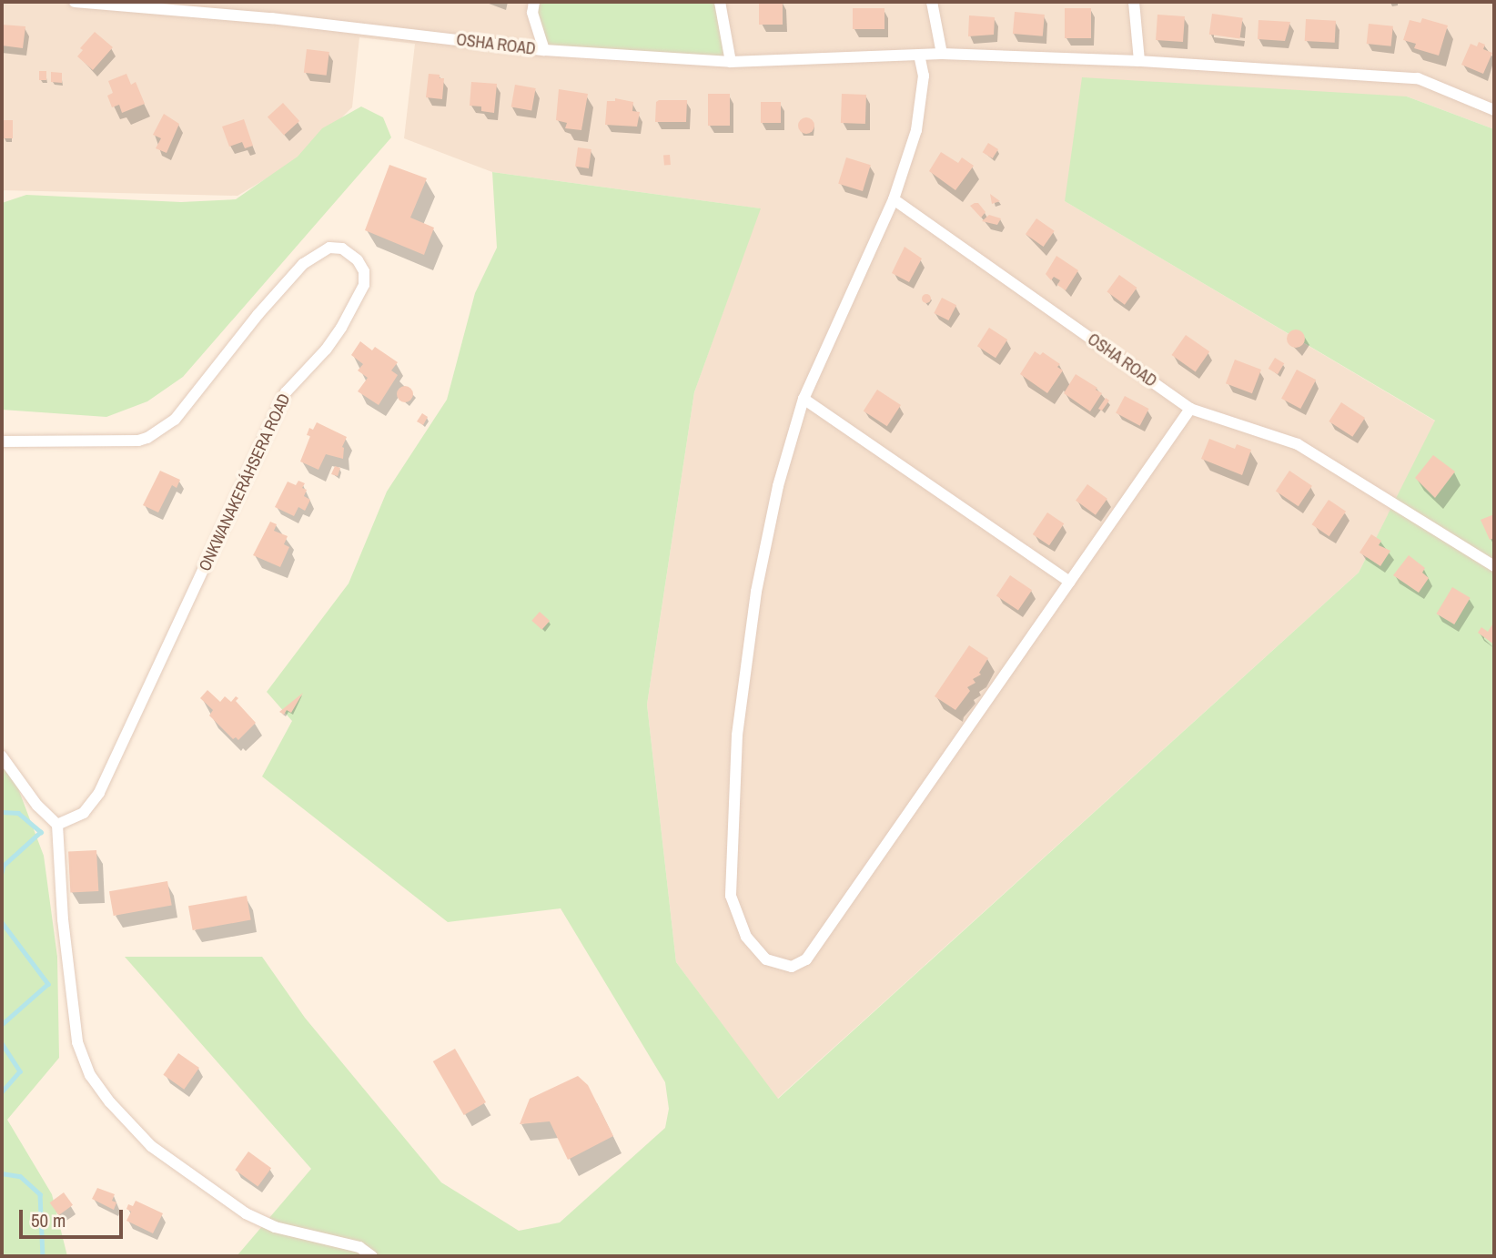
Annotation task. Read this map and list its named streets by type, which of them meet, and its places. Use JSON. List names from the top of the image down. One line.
{"streets":{"street":["OSHA ROAD","ONKWANAKERÁHSERA ROAD"]},"scale_bar":"50 m"}
